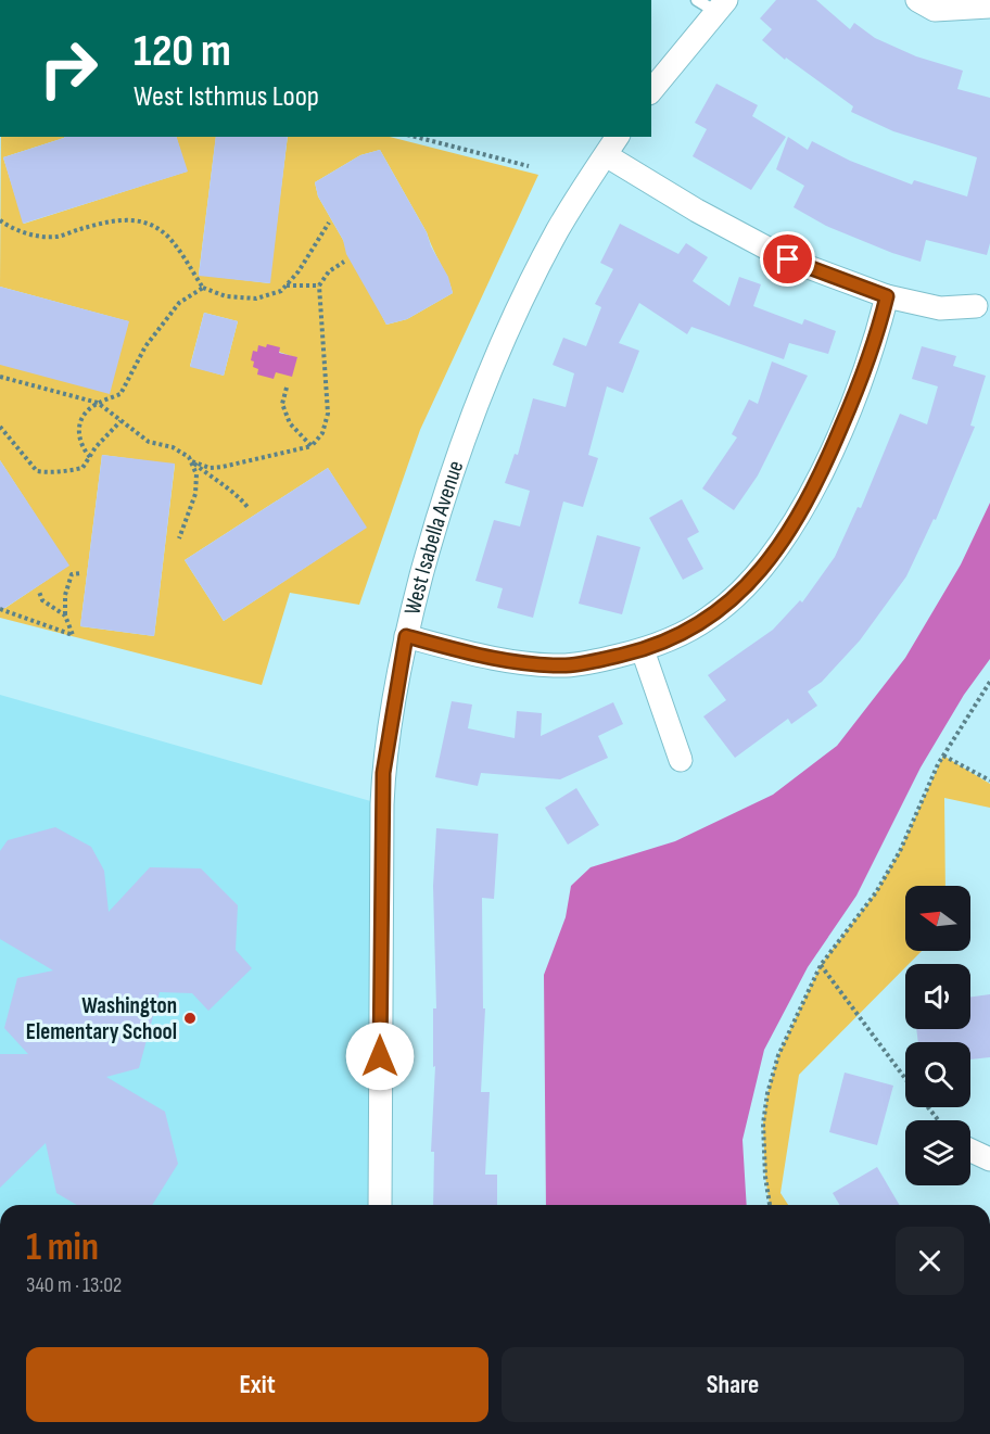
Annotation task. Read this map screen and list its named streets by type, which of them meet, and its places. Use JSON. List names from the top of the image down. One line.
{"streets":{"street":["West Isabella Avenue"]},"places":["Washington Elementary School"],"north":"left","page":{"turn":["120 m","West Isthmus Loop"],"heading":["1 min","340 m · 13:02"],"buttons":["Exit","Share"]}}
